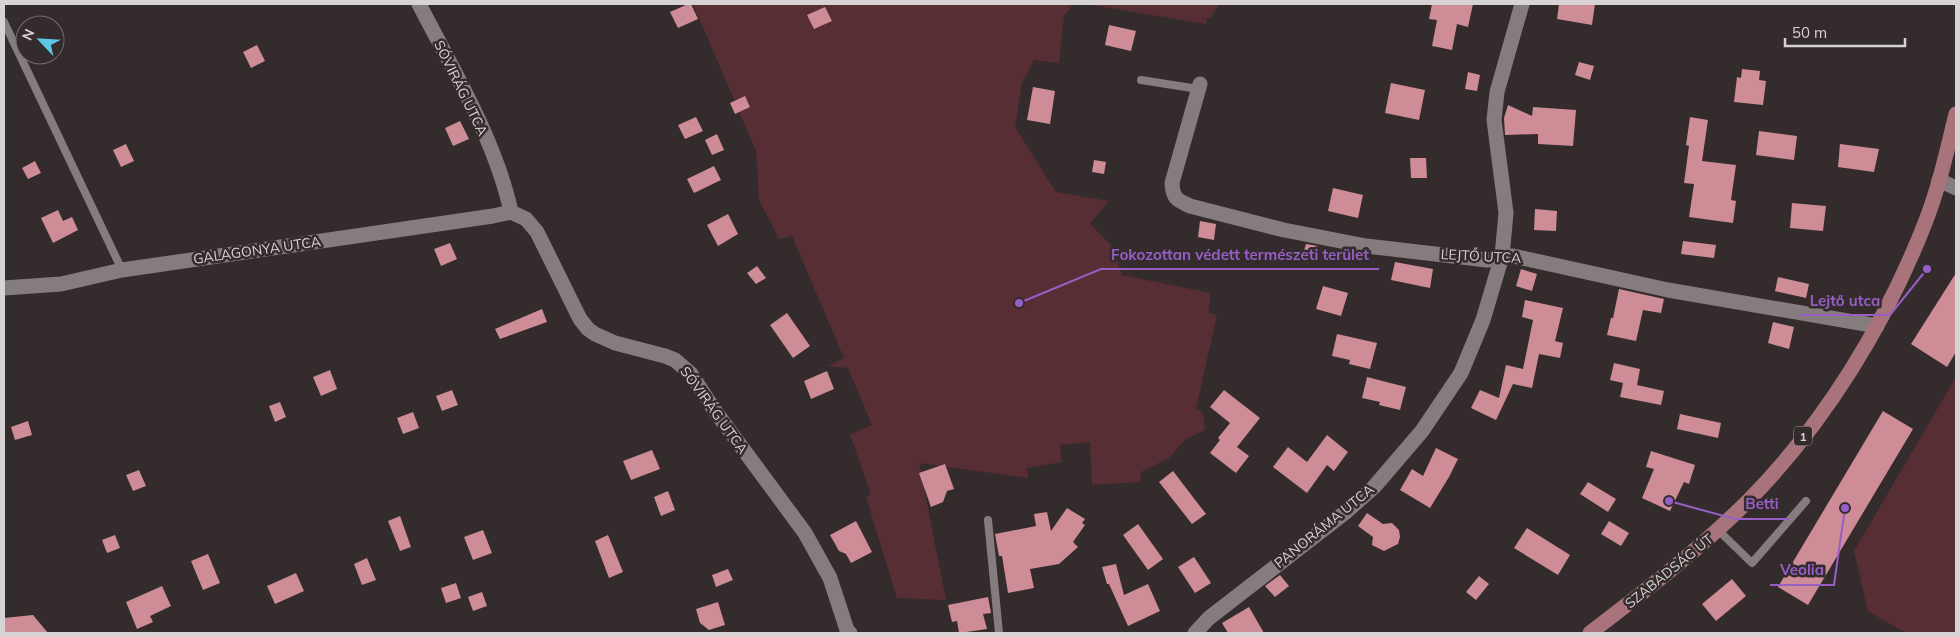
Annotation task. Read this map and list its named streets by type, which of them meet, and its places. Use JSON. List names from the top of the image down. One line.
{"streets":{"main road":["1","SZABADSÁG ÚT"],"street":["SÓVIRÁG UTCA","GALAGONYA UTCA","LEJTŐ UTCA","PANORÁMA UTCA"]},"crossings":[["SÓVIRÁG UTCA","GALAGONYA UTCA"],["LEJTŐ UTCA","PANORÁMA UTCA"],["LEJTŐ UTCA","SZABADSÁG ÚT"]],"places":["Lejtő utca","Fokozottan védett természeti terület","Betti","Veolia"],"scale_bar":"50 m","north":"top left"}
